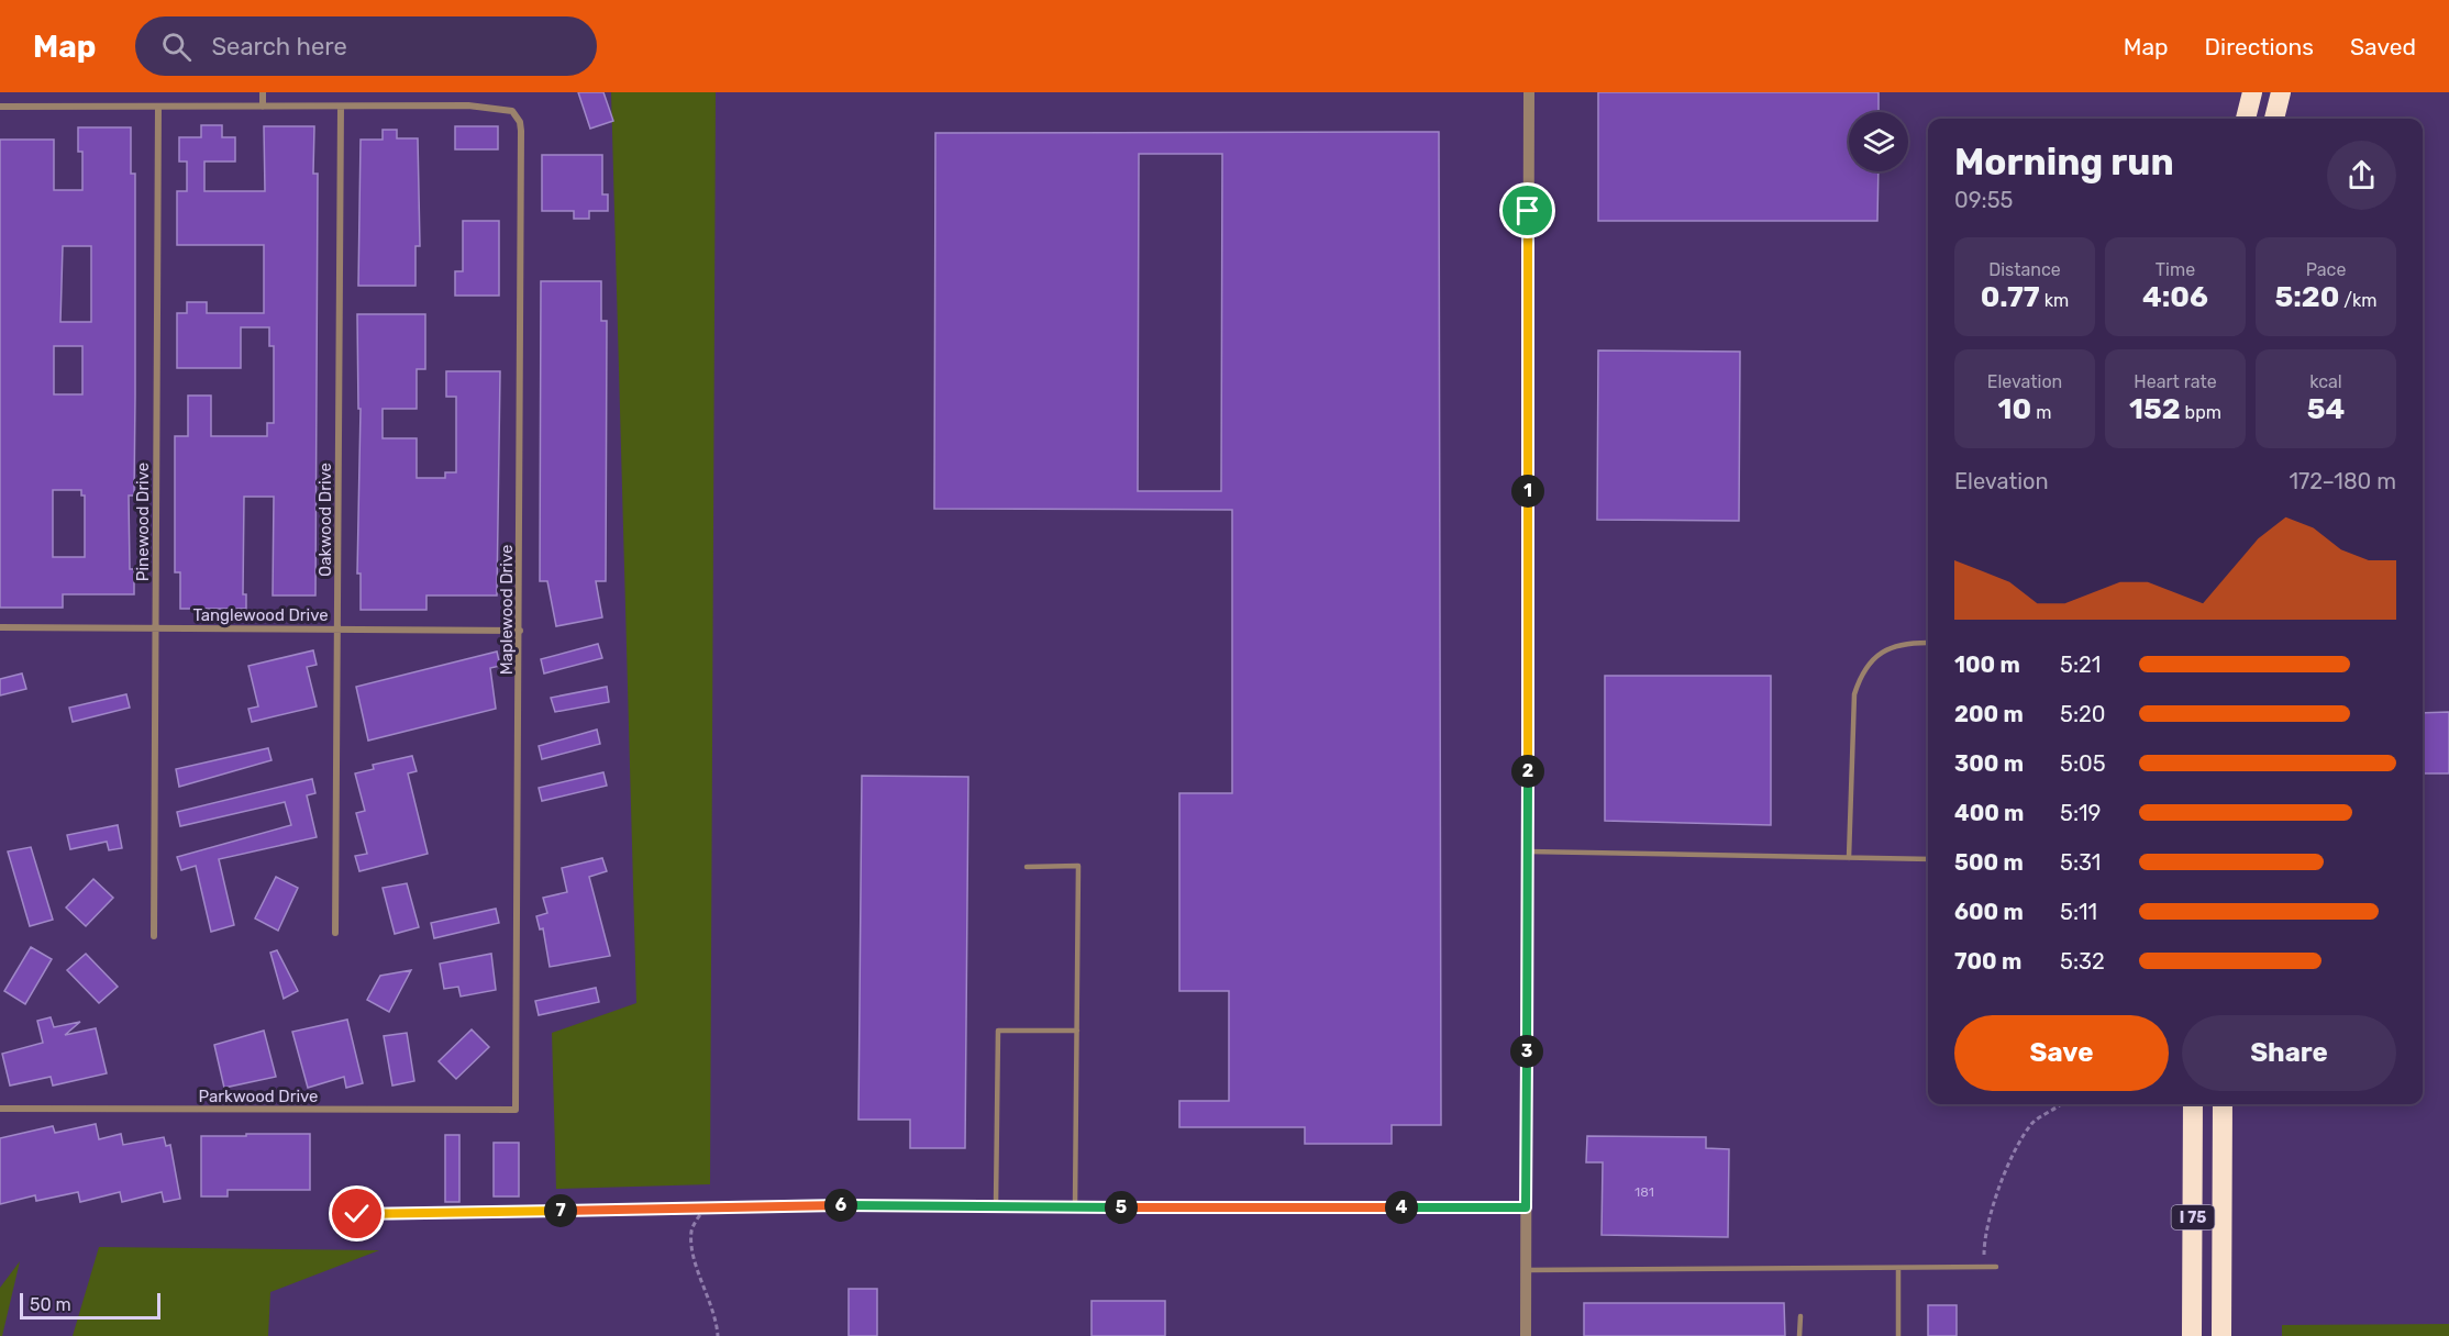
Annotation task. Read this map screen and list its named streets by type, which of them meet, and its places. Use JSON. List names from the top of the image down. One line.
{"streets":{"highway":["I 75"],"street":["Oakwood Drive","Pinewood Drive","Maplewood Drive","Tanglewood Drive","Parkwood Drive"]},"crossings":[["Oakwood Drive","Maplewood Drive"],["Oakwood Drive","Tanglewood Drive"],["Pinewood Drive","Tanglewood Drive"],["Maplewood Drive","Tanglewood Drive"],["Maplewood Drive","Parkwood Drive"]],"house_numbers":["181"],"scale_bar":"50 m","page":{"header":"Map","search":"Search here","nav":["Map","Directions","Saved"],"heading":["Morning run","09:55"],"stats":[["Distance","0.77 km"],["Time","4:06"],["Pace","5:20 /km"],["Elevation","10 m"],["Heart rate","152 bpm"],["kcal","54"]],"chart":["Elevation","172–180 m"],"pins":["1","2","3","6","4","5","7"],"list":[{"name":"100 m","note":"5:21"},{"name":"200 m","note":"5:20"},{"name":"300 m","note":"5:05"},{"name":"400 m","note":"5:19"},{"name":"500 m","note":"5:31"},{"name":"600 m","note":"5:11"},{"name":"700 m","note":"5:32"}],"buttons":["Save","Share"],"scale":"50 m"}}
